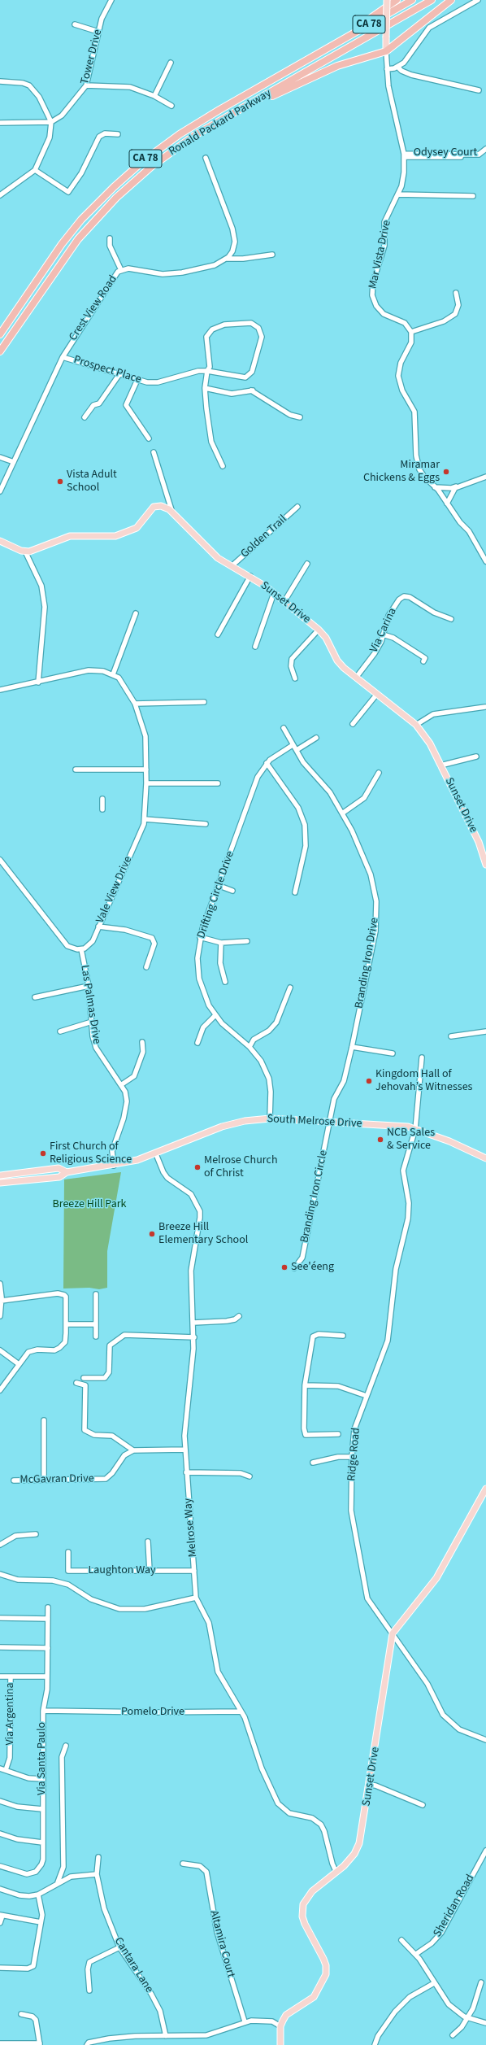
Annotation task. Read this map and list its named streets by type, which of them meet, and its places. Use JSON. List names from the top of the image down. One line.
{"streets":{"highway":["CA 78","Ronald Packard Parkway"],"main road":["Mar Vista Drive","Sunset Drive","South Melrose Drive"],"street":["Tower Drive","Odysey Court","Crest View Road","Prospect Place","Golden Trail","Via Carina","Vale View Drive","Drifting Circle Drive","Branding Iron Drive","Las Palmas Drive","Branding Iron Circle","Ridge Road","McGavran Drive","Melrose Way","Laughton Way","Pomelo Drive","Via Argentina","Via Santa Paulo","Sheridan Road","Altamira Court","Cantara Lane"]},"crossings":[["Odysey Court","Mar Vista Drive"],["Crest View Road","Prospect Place"],["Golden Trail","Sunset Drive"],["Sunset Drive","Via Carina"],["Sunset Drive","Ridge Road"],["Sunset Drive","Melrose Way"],["Vale View Drive","Las Palmas Drive"],["Drifting Circle Drive","Branding Iron Drive"],["Drifting Circle Drive","South Melrose Drive"],["Branding Iron Drive","South Melrose Drive"],["Branding Iron Drive","Branding Iron Circle"],["Las Palmas Drive","South Melrose Drive"],["South Melrose Drive","Branding Iron Circle"],["South Melrose Drive","Ridge Road"],["South Melrose Drive","Melrose Way"],["Melrose Way","Laughton Way"],["Melrose Way","Pomelo Drive"],["Pomelo Drive","Via Santa Paulo"]],"parks":["Breeze Hill Park"],"places":["Miramar Chickens & Eggs","Vista Adult School","Kingdom Hall of Jehovah’s Witnesses","NCB Sales & Service","First Church of Religious Science","Melrose Church of Christ","Breeze Hill Elementary School","See'éeng"]}
